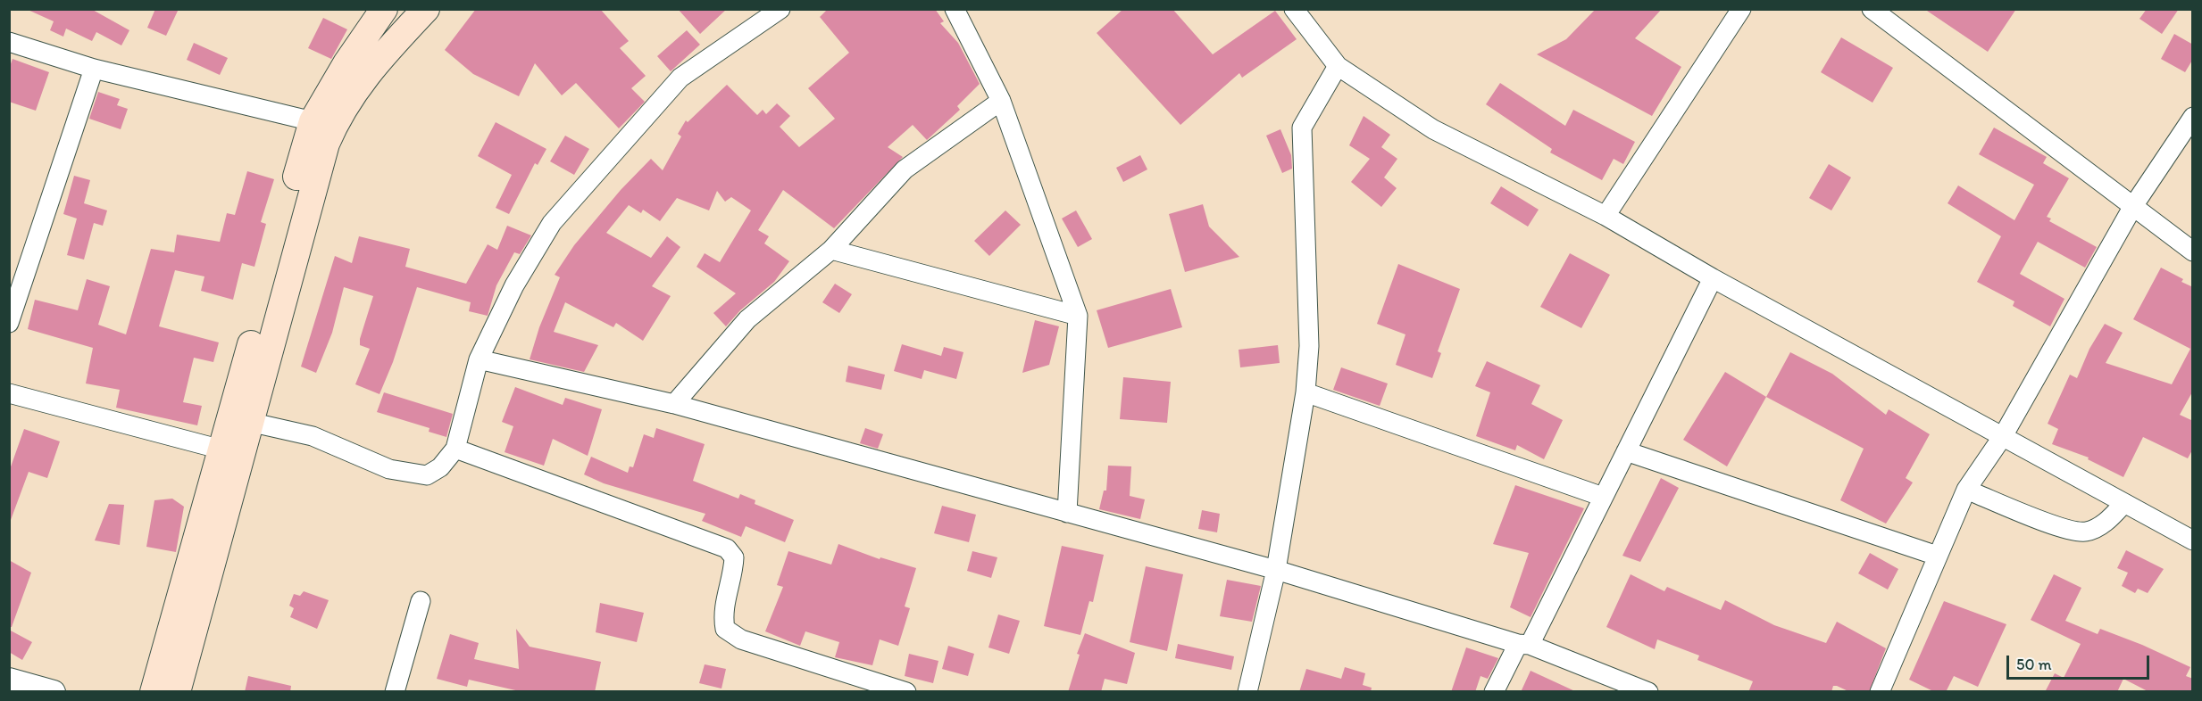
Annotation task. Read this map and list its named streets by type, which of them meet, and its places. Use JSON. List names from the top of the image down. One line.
{"scale_bar":"50 m"}
